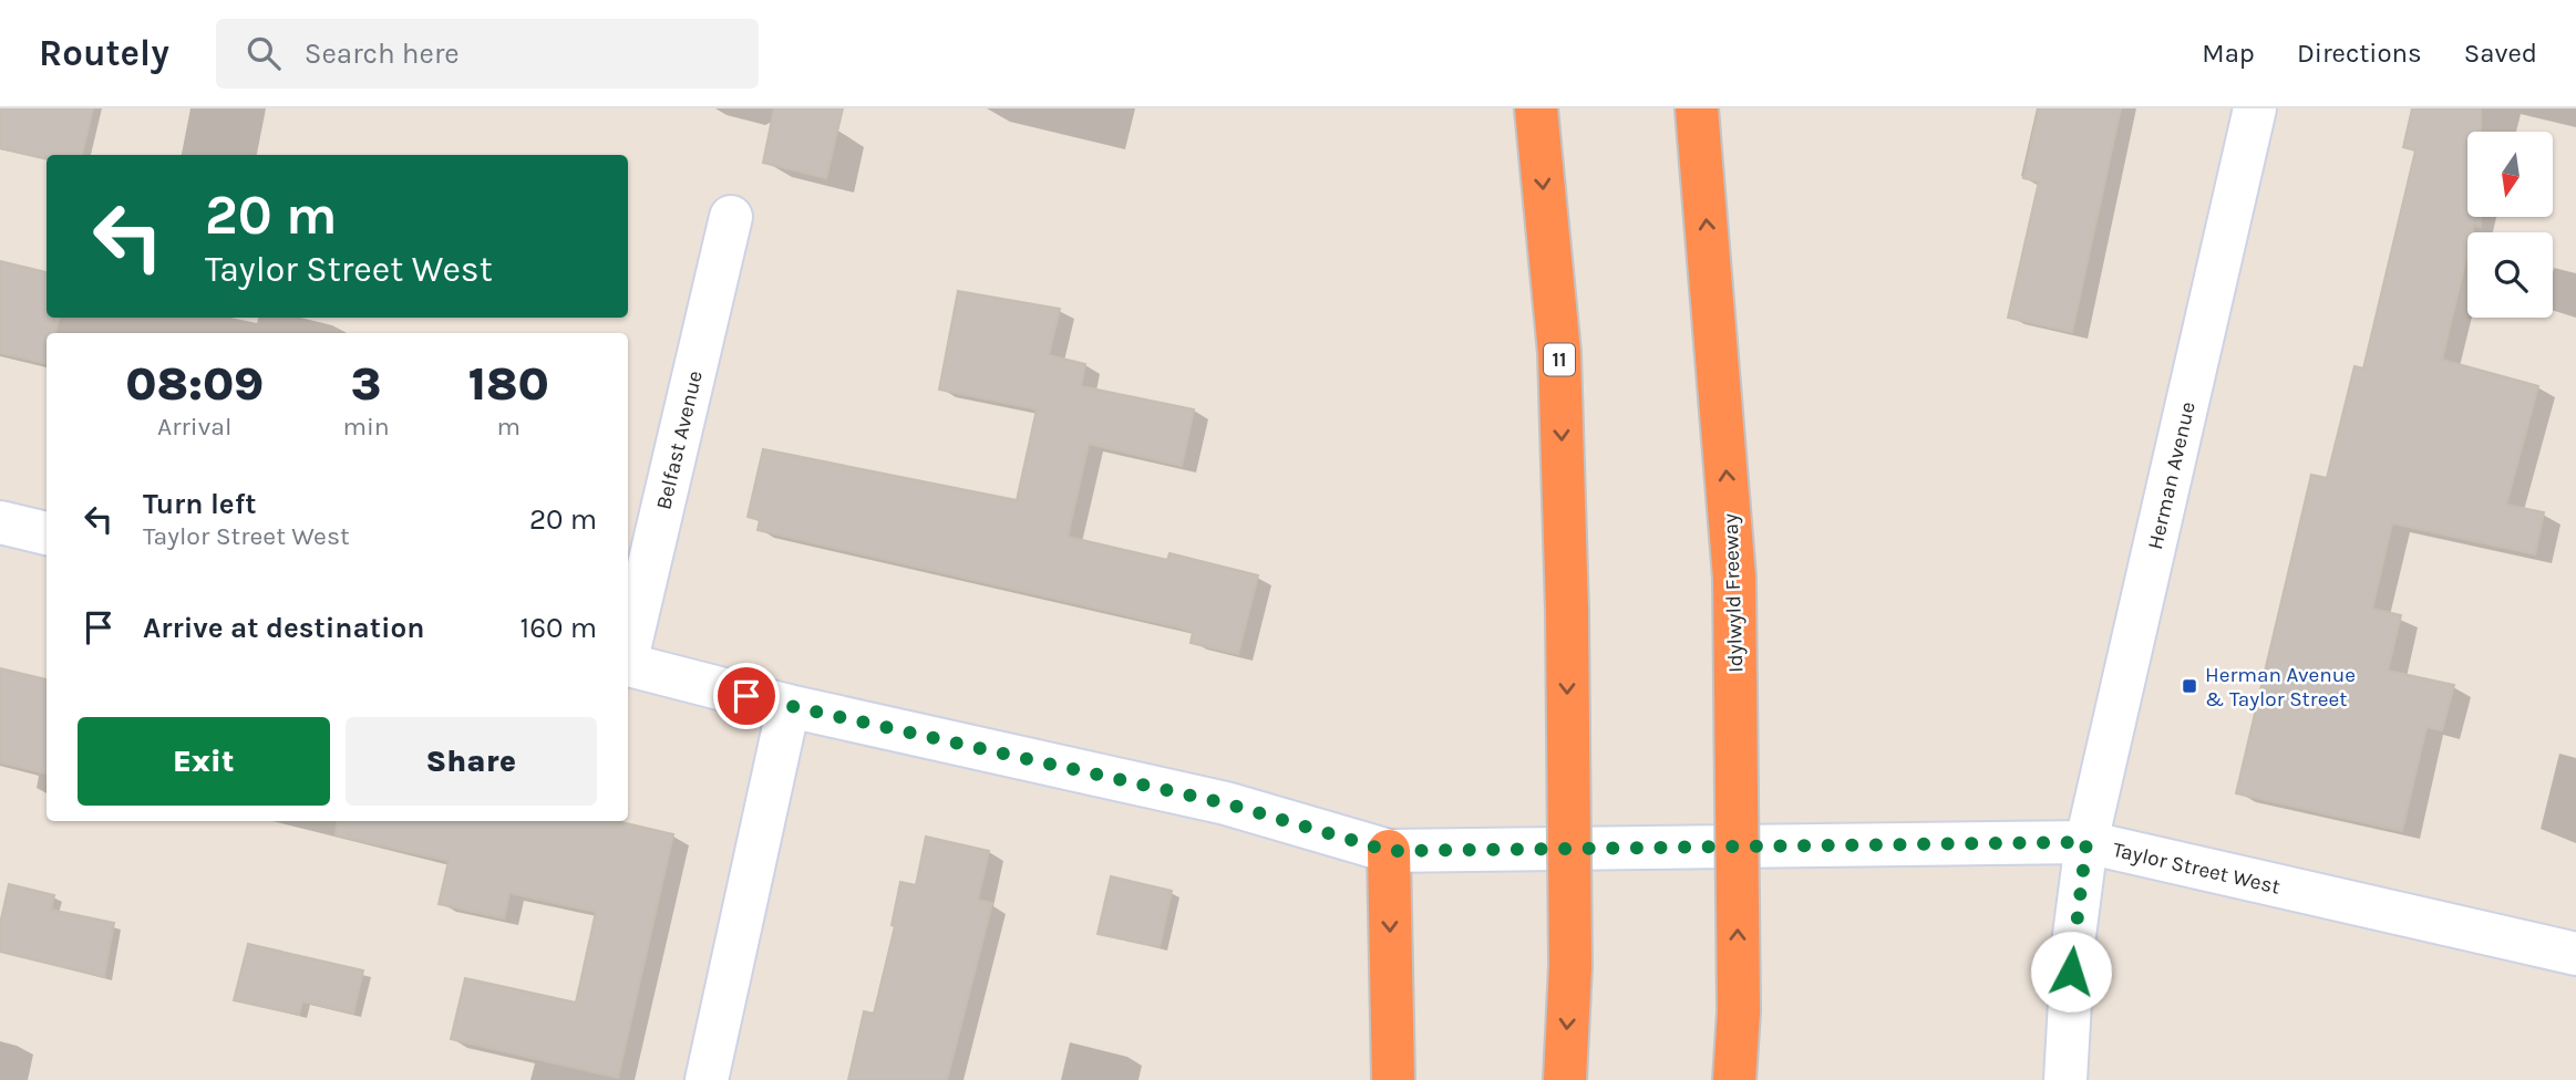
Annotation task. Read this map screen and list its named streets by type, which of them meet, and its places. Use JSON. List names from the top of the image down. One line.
{"streets":{"highway":["11","Idylwyld Freeway"],"street":["Belfast Avenue","Herman Avenue","Taylor Street West"]},"crossings":[["Herman Avenue","Taylor Street West"]],"places":{"transit":["Herman Avenue & Taylor Street"]},"north":"bottom","page":{"header":"Routely","search":"Search here","nav":["Map","Directions","Saved"],"turn":["20 m","Taylor Street West"],"eta":["08:09","Arrival","3","min","180","m"],"list":[{"name":"Turn left","note":"Taylor Street West","value":"20 m"},{"name":"Arrive at destination","value":"160 m"}],"buttons":["Exit","Share"]}}
